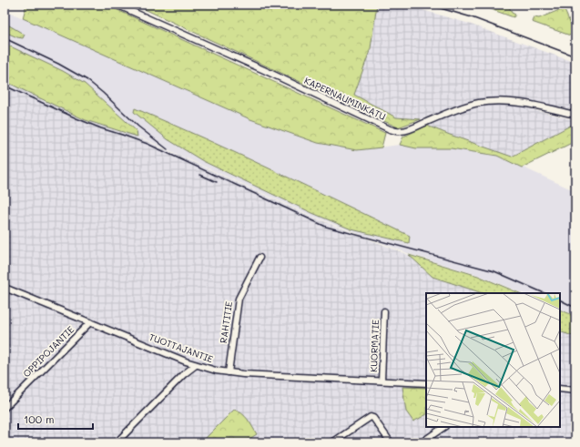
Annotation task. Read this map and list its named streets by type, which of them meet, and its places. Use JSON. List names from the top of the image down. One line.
{"streets":{"street":["KAPERNAUMINKATU","RAHTITIE","KUORMATIE","TUOTTAJANTIE","OPPIPOJANTIE"]},"crossings":[["RAHTITIE","TUOTTAJANTIE"],["KUORMATIE","TUOTTAJANTIE"],["TUOTTAJANTIE","OPPIPOJANTIE"]],"scale_bar":"100 m"}
